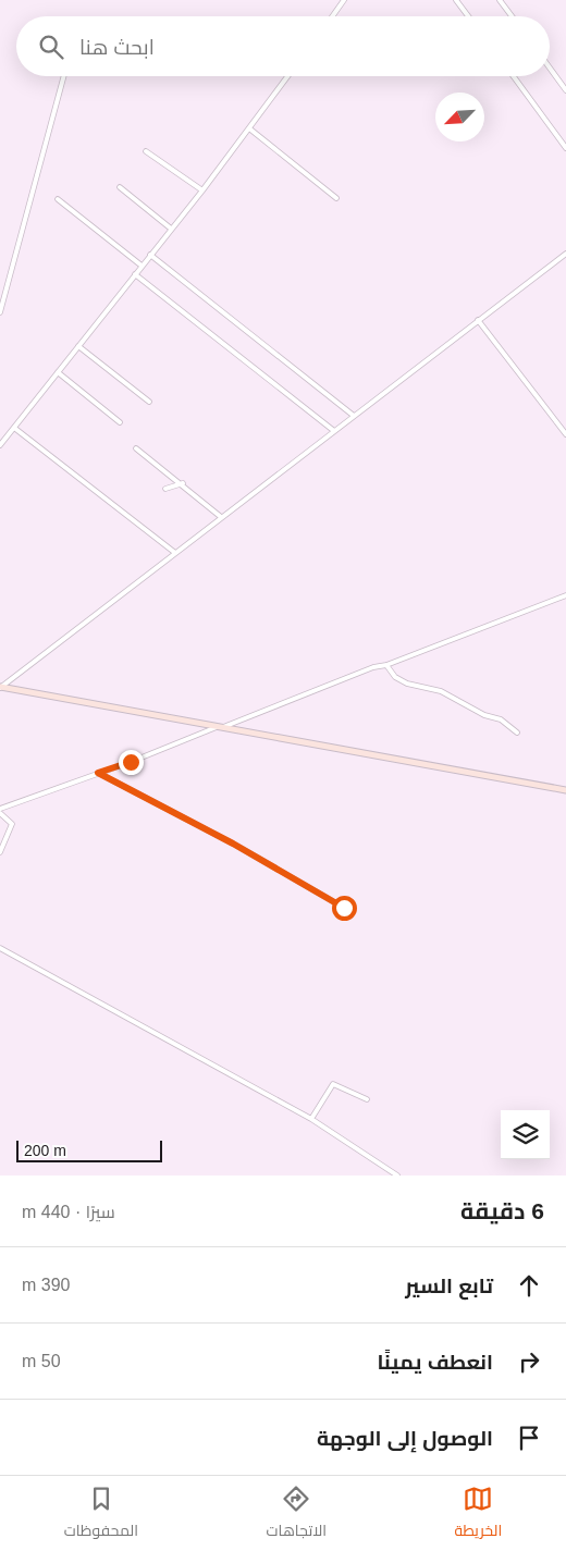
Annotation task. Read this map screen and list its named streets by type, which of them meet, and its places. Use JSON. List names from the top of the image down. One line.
{"scale_bar":"200 m","north":"bottom left","page":{"search":"ابحث هنا","scale":"200 m","heading":["6 دقيقة","سيرًا · 440 m"],"list":[["تابع السير","390 m"],["انعطف يمينًا","50 m"],"الوصول إلى الوجهة"],"nav":["الخريطة","الاتجاهات","المحفوظات"]}}
